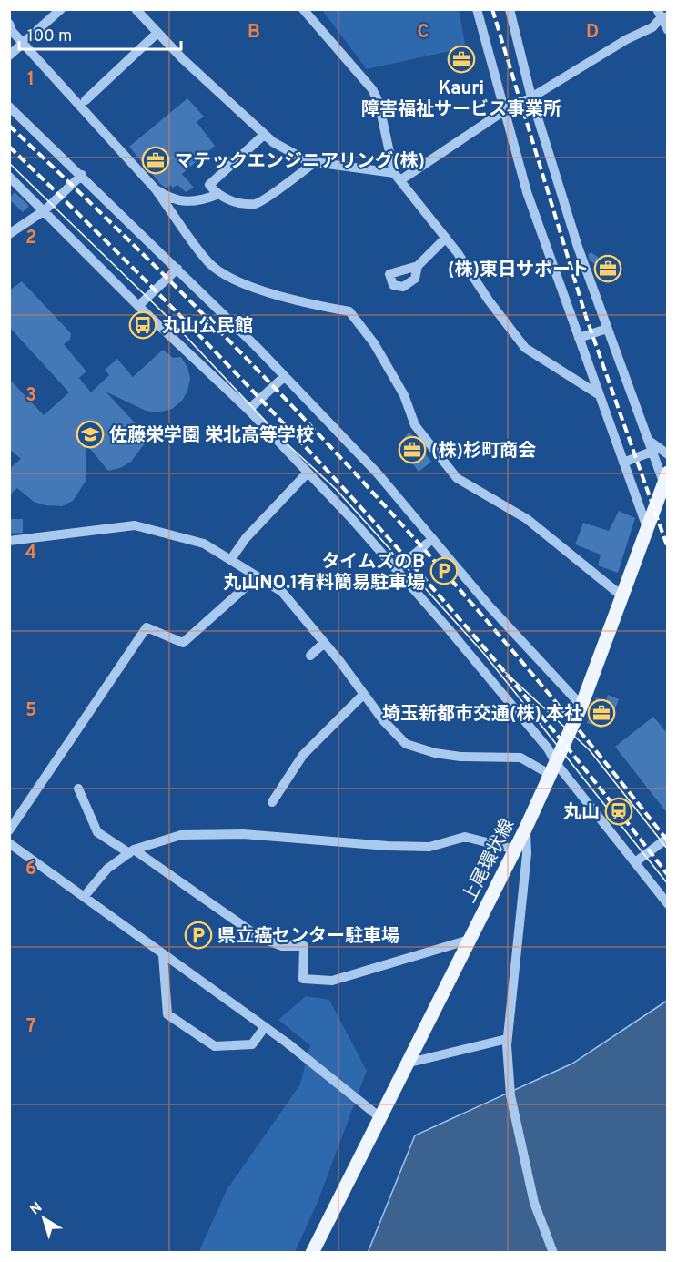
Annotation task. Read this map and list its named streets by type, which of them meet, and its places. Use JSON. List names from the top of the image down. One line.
{"streets":{"main road":["上尾環状線"]},"places":{"office":["Kauri 障害福祉サービス事業所","マテックエンジニアリング(株)","(株)東日サポート","(株)杉町商会","埼玉新都市交通(株) 本社"],"bus stop":["丸山公民館"],"school or university":["佐藤栄学園 栄北高等学校"],"parking":["タイムズのB 丸山NO.1有料簡易駐車場","県立癌センター駐車場"],"station":["丸山"]},"scale_bar":"100 m","north":"top left","grid":{"columns":["B","C","D"],"rows":["1","2","3","4","5","6","7"]}}
